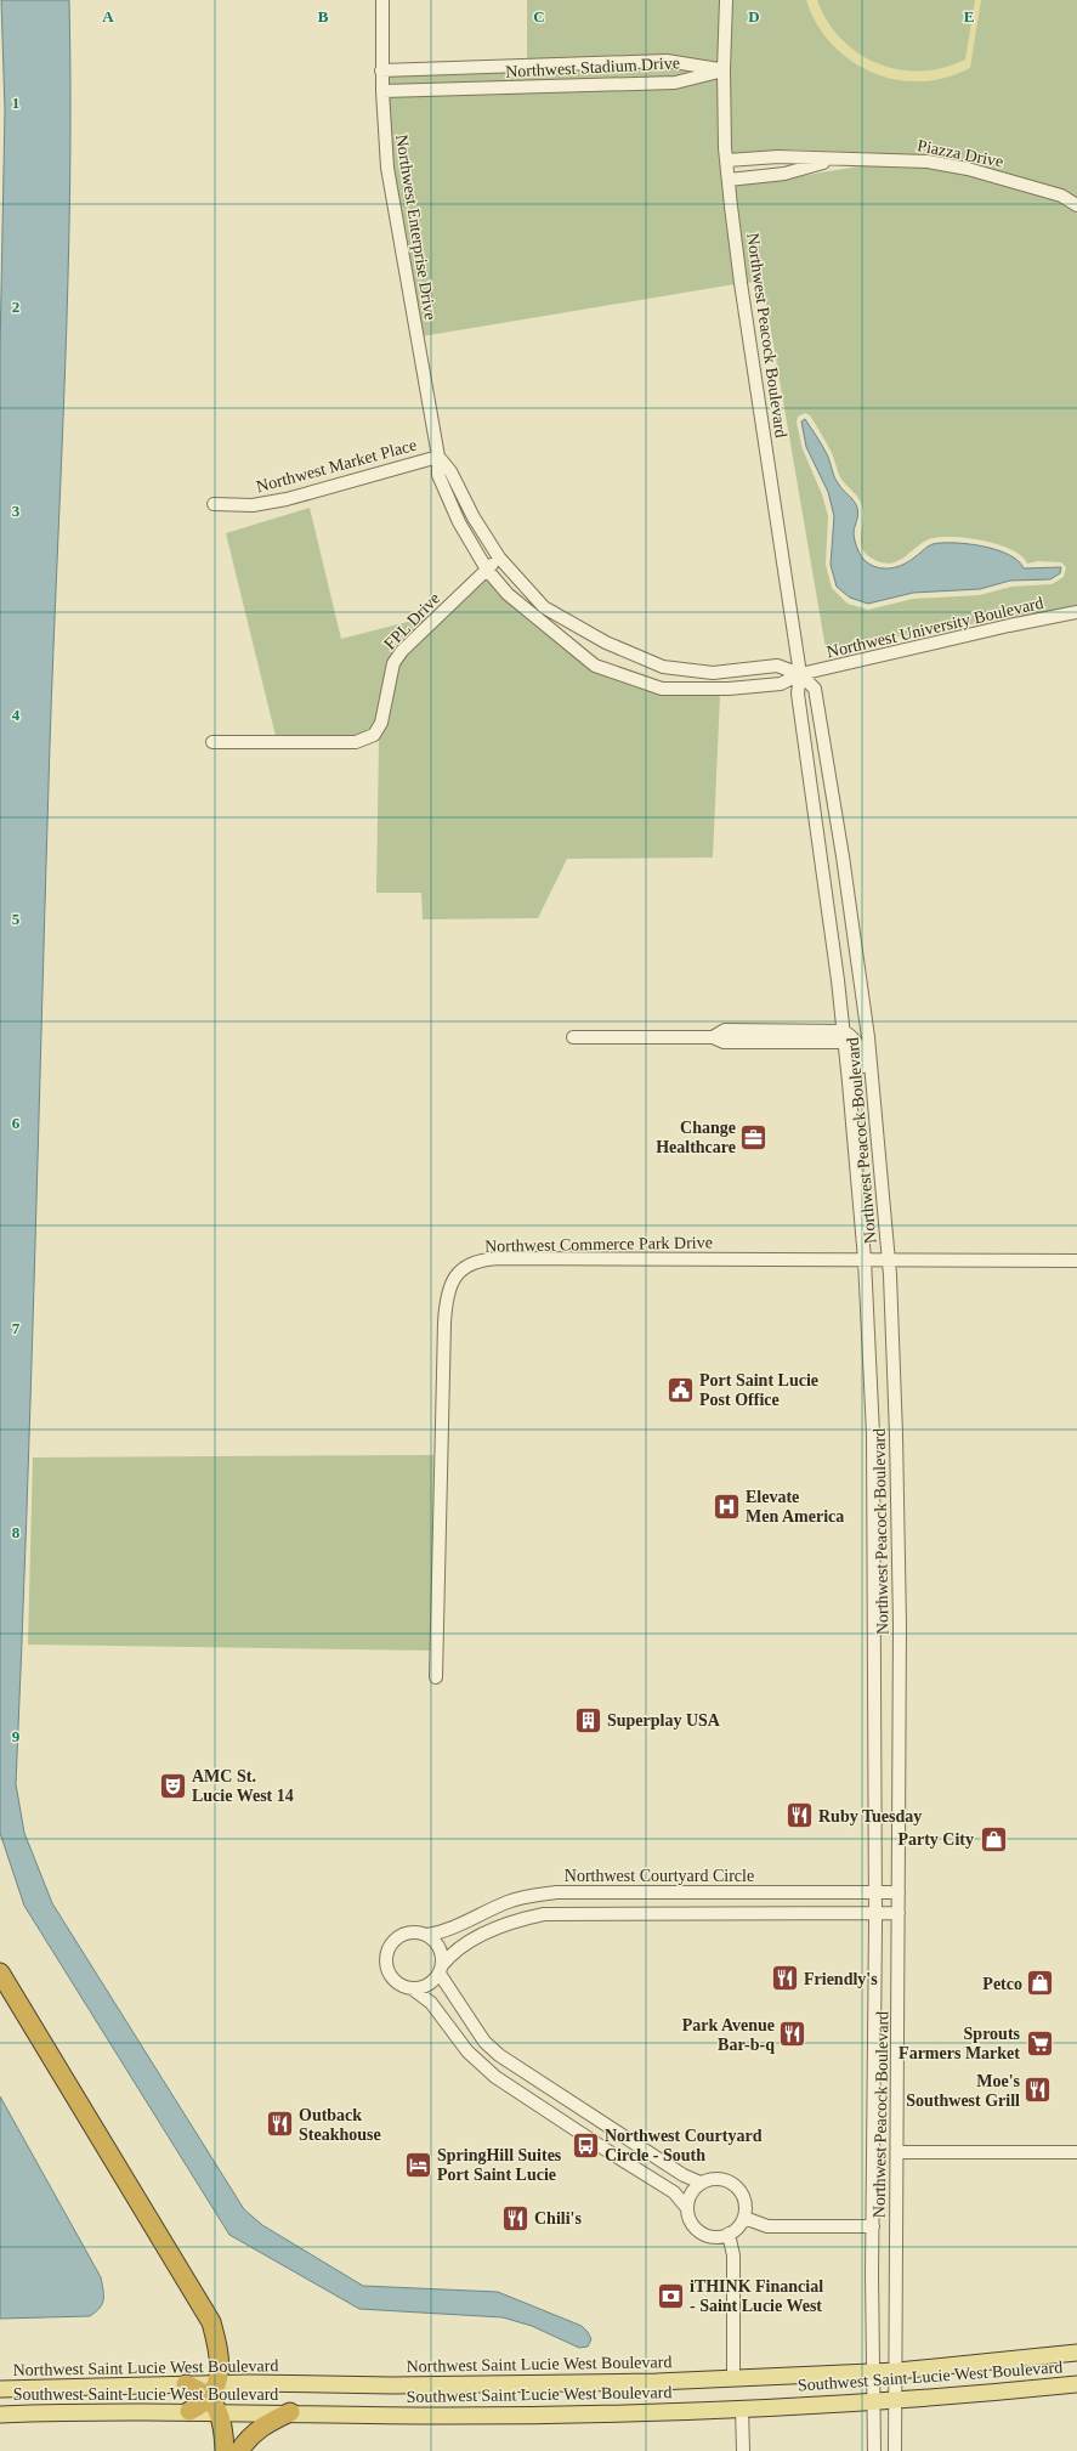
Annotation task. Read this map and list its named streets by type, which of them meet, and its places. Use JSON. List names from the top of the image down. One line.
{"streets":{"main road":["Northwest Saint Lucie West Boulevard","Southwest Saint Lucie West Boulevard"],"street":["Northwest Stadium Drive","Piazza Drive","Northwest Enterprise Drive","Northwest Peacock Boulevard","Northwest Market Place","FPL Drive","Northwest University Boulevard","Northwest Commerce Park Drive","Northwest Courtyard Circle"]},"crossings":[["Northwest Stadium Drive","Northwest Enterprise Drive"],["Northwest Stadium Drive","Northwest Peacock Boulevard"],["Piazza Drive","Northwest Peacock Boulevard"],["Northwest Enterprise Drive","Northwest Peacock Boulevard"],["Northwest Enterprise Drive","Northwest Market Place"],["Northwest Enterprise Drive","FPL Drive"],["Northwest Enterprise Drive","Northwest University Boulevard"],["Northwest Peacock Boulevard","Northwest University Boulevard"],["Northwest Peacock Boulevard","Northwest Commerce Park Drive"],["Northwest Peacock Boulevard","Northwest Courtyard Circle"],["Northwest Peacock Boulevard","Northwest Saint Lucie West Boulevard"],["Northwest Peacock Boulevard","Southwest Saint Lucie West Boulevard"],["Northwest Saint Lucie West Boulevard","Southwest Saint Lucie West Boulevard"]],"places":{"office":["Change Healthcare"],"public building":["Port Saint Lucie Post Office"],"hospital":["Elevate Men America"],"building":["Superplay USA"],"theatre":["AMC St. Lucie West 14"],"restaurant":["Ruby Tuesday","Friendly's","Park Avenue Bar-b-q","Moe's Southwest Grill","Outback Steakhouse","Chili's"],"shop":["Party City","Petco"],"supermarket":["Sprouts Farmers Market"],"bus stop":["Northwest Courtyard Circle - South"],"hotel":["SpringHill Suites Port Saint Lucie"],"bank":["iTHINK Financial - Saint Lucie West"]},"grid":{"columns":["A","B","C","D","E"],"rows":["1","2","3","4","5","6","7","8","9"]}}
